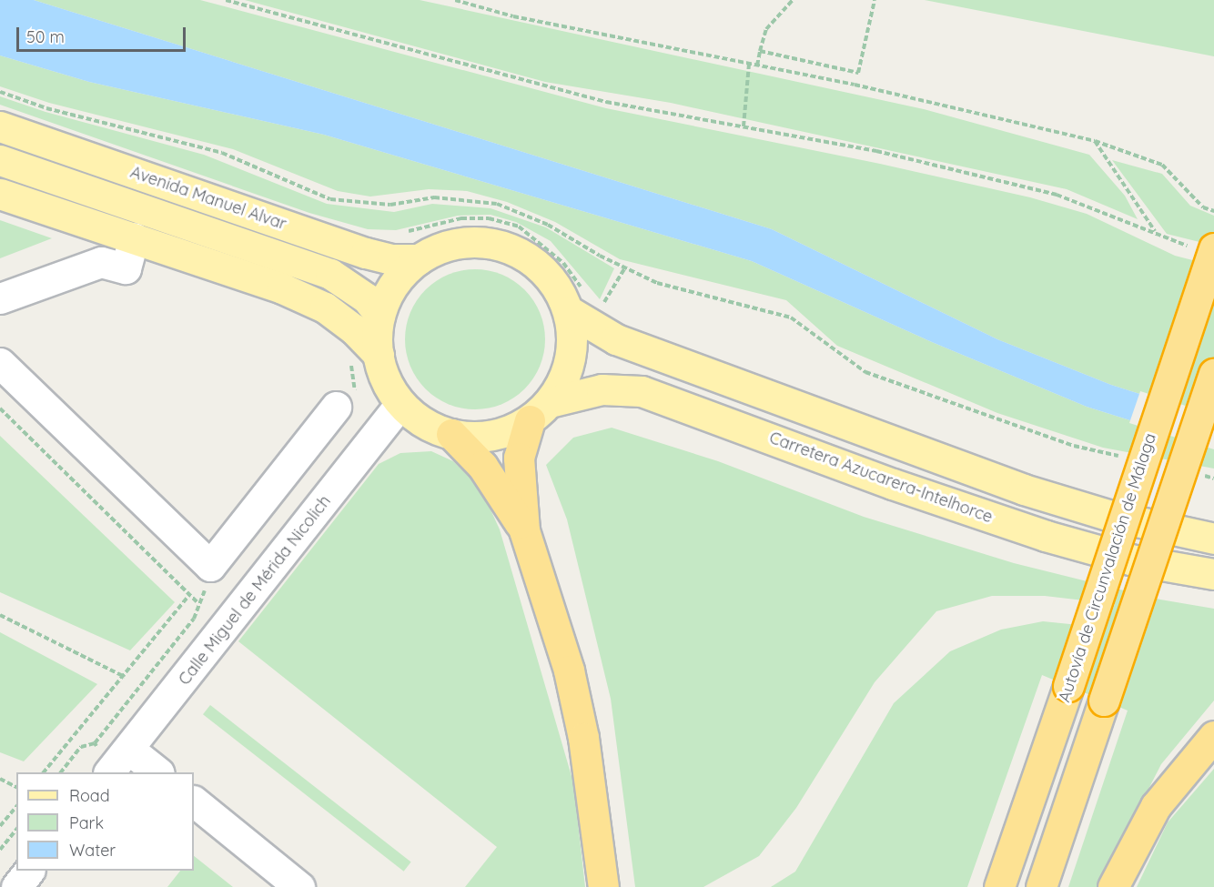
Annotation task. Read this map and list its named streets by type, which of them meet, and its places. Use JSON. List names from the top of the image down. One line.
{"streets":{"highway":["Autovía de Circunvalación de Málaga"],"main road":["Avenida Manuel Alvar","Carretera Azucarera-Intelhorce"],"street":["Calle Miguel de Mérida Nicolich"]},"crossings":[["Carretera Azucarera-Intelhorce","Calle Miguel de Mérida Nicolich"]],"legend":["Road","Park","Water"],"scale_bar":"50 m"}
